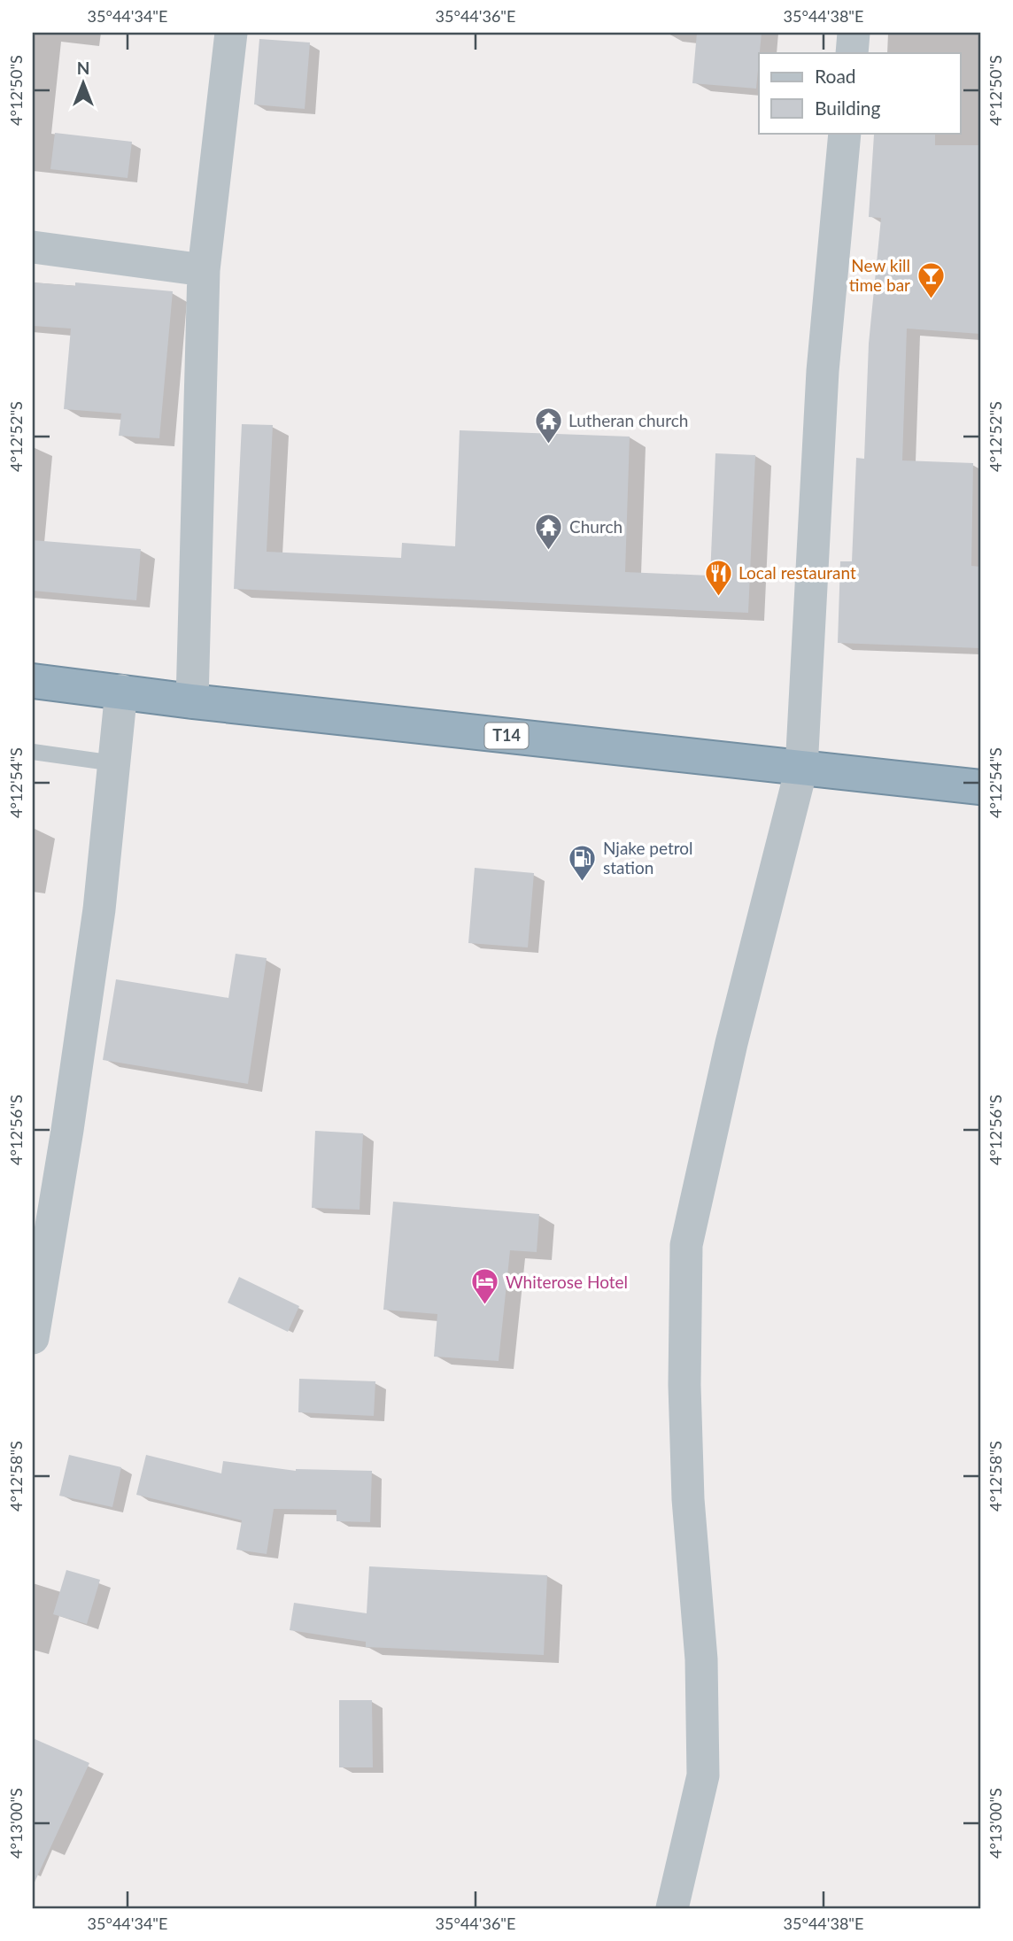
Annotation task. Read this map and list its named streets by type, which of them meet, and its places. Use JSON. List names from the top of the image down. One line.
{"streets":{"highway":["T14"]},"places":{"bar":["New kill time bar"],"temple":["Lutheran church","Church"],"restaurant":["Local restaurant"],"fuel station":["Njake petrol station"],"hotel":["Whiterose Hotel"]},"legend":["Road","Building"],"north":"top","coordinates":["35°44'34\"E","35°44'36\"E","35°44'38\"E","4°12'50\"S","4°12'52\"S","4°12'54\"S","4°12'56\"S","4°12'58\"S","4°13'00\"S"]}
